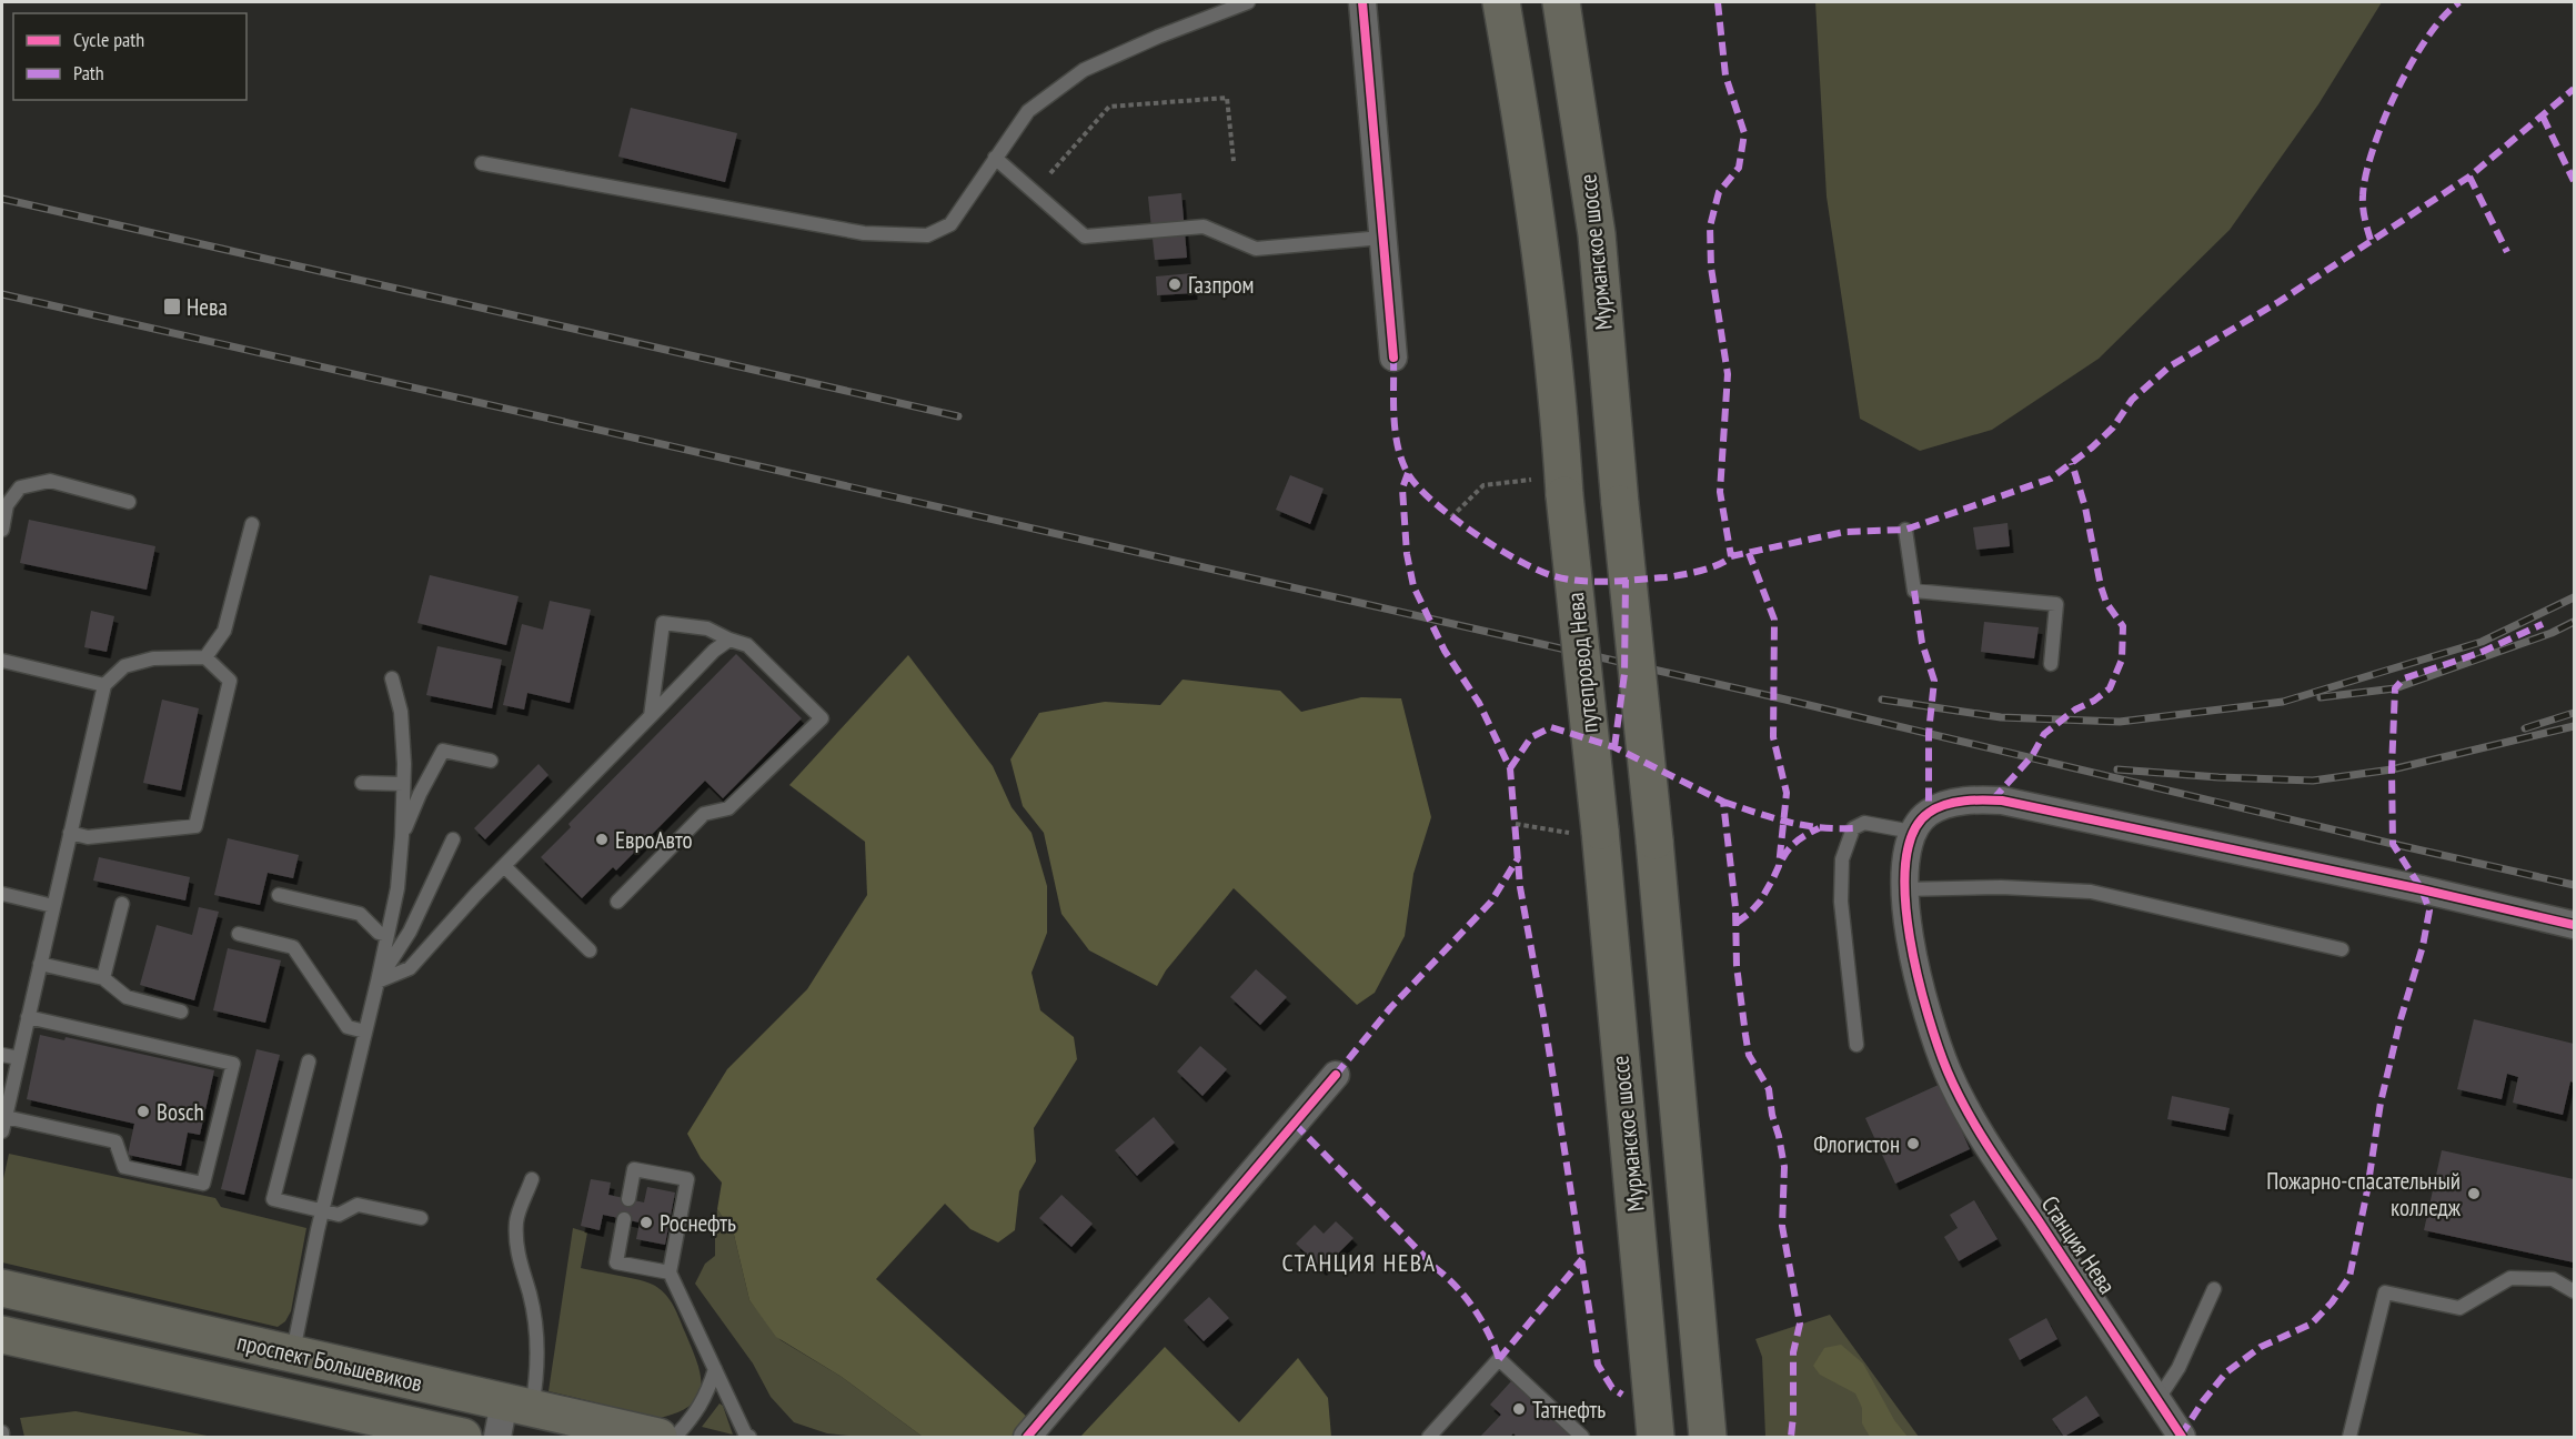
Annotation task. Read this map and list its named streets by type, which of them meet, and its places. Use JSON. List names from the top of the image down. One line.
{"streets":{"main road":["Мурманское шоссе","путепровод Нева","проспект Большевиков"],"street":["Станция Нева"]},"crossings":[["Мурманское шоссе","путепровод Нева"]],"districts":["СТАНЦИЯ НЕВА"],"places":{"other":["Газпром","ЕвроАвто","Bosch","Флогистон","Пожарно-спасательный колледж","Роснефть","Татнефть"],"transit":["Нева"]},"legend":["Cycle path","Path"]}
